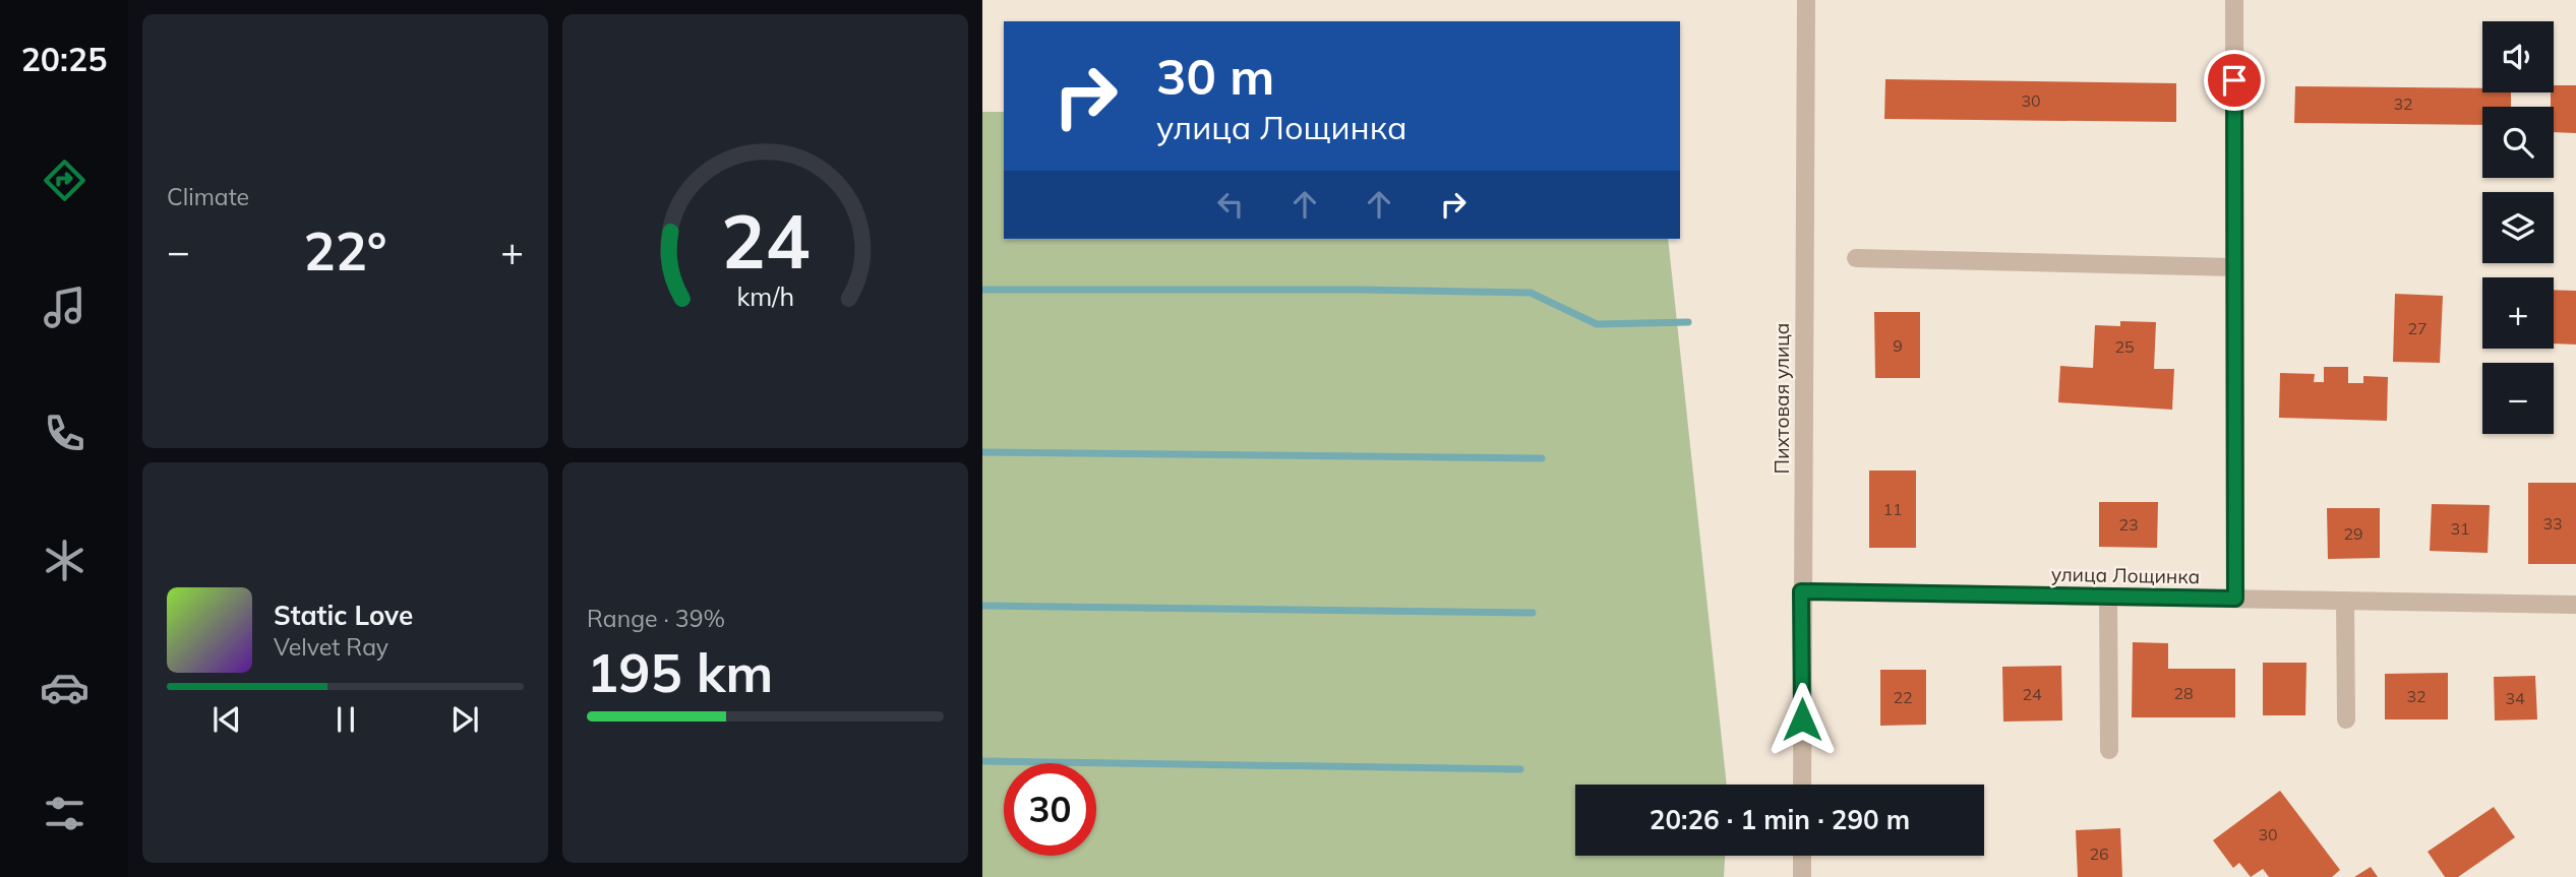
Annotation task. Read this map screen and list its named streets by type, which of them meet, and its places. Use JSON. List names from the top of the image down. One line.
{"streets":{"street":["Пихтовая улица","улица Лощинка"]},"crossings":[["Пихтовая улица","улица Лощинка"]],"house_numbers":["30","32","27","9","25","11","33","23","31","29","28","24","32","22","34","30","26"],"page":{"tabs":"20:25","tile":["Climate",["Range · 39%","195 km"]],"map_buttons":["+","−"],"turn":["30 m","улица Лощинка"],"heat":["−","22°","+"],"song":["Static Love","Velvet Ray"],"limit":"30","trip":"20:26 · 1 min · 290 m","gauge":["24","km/h"]}}
